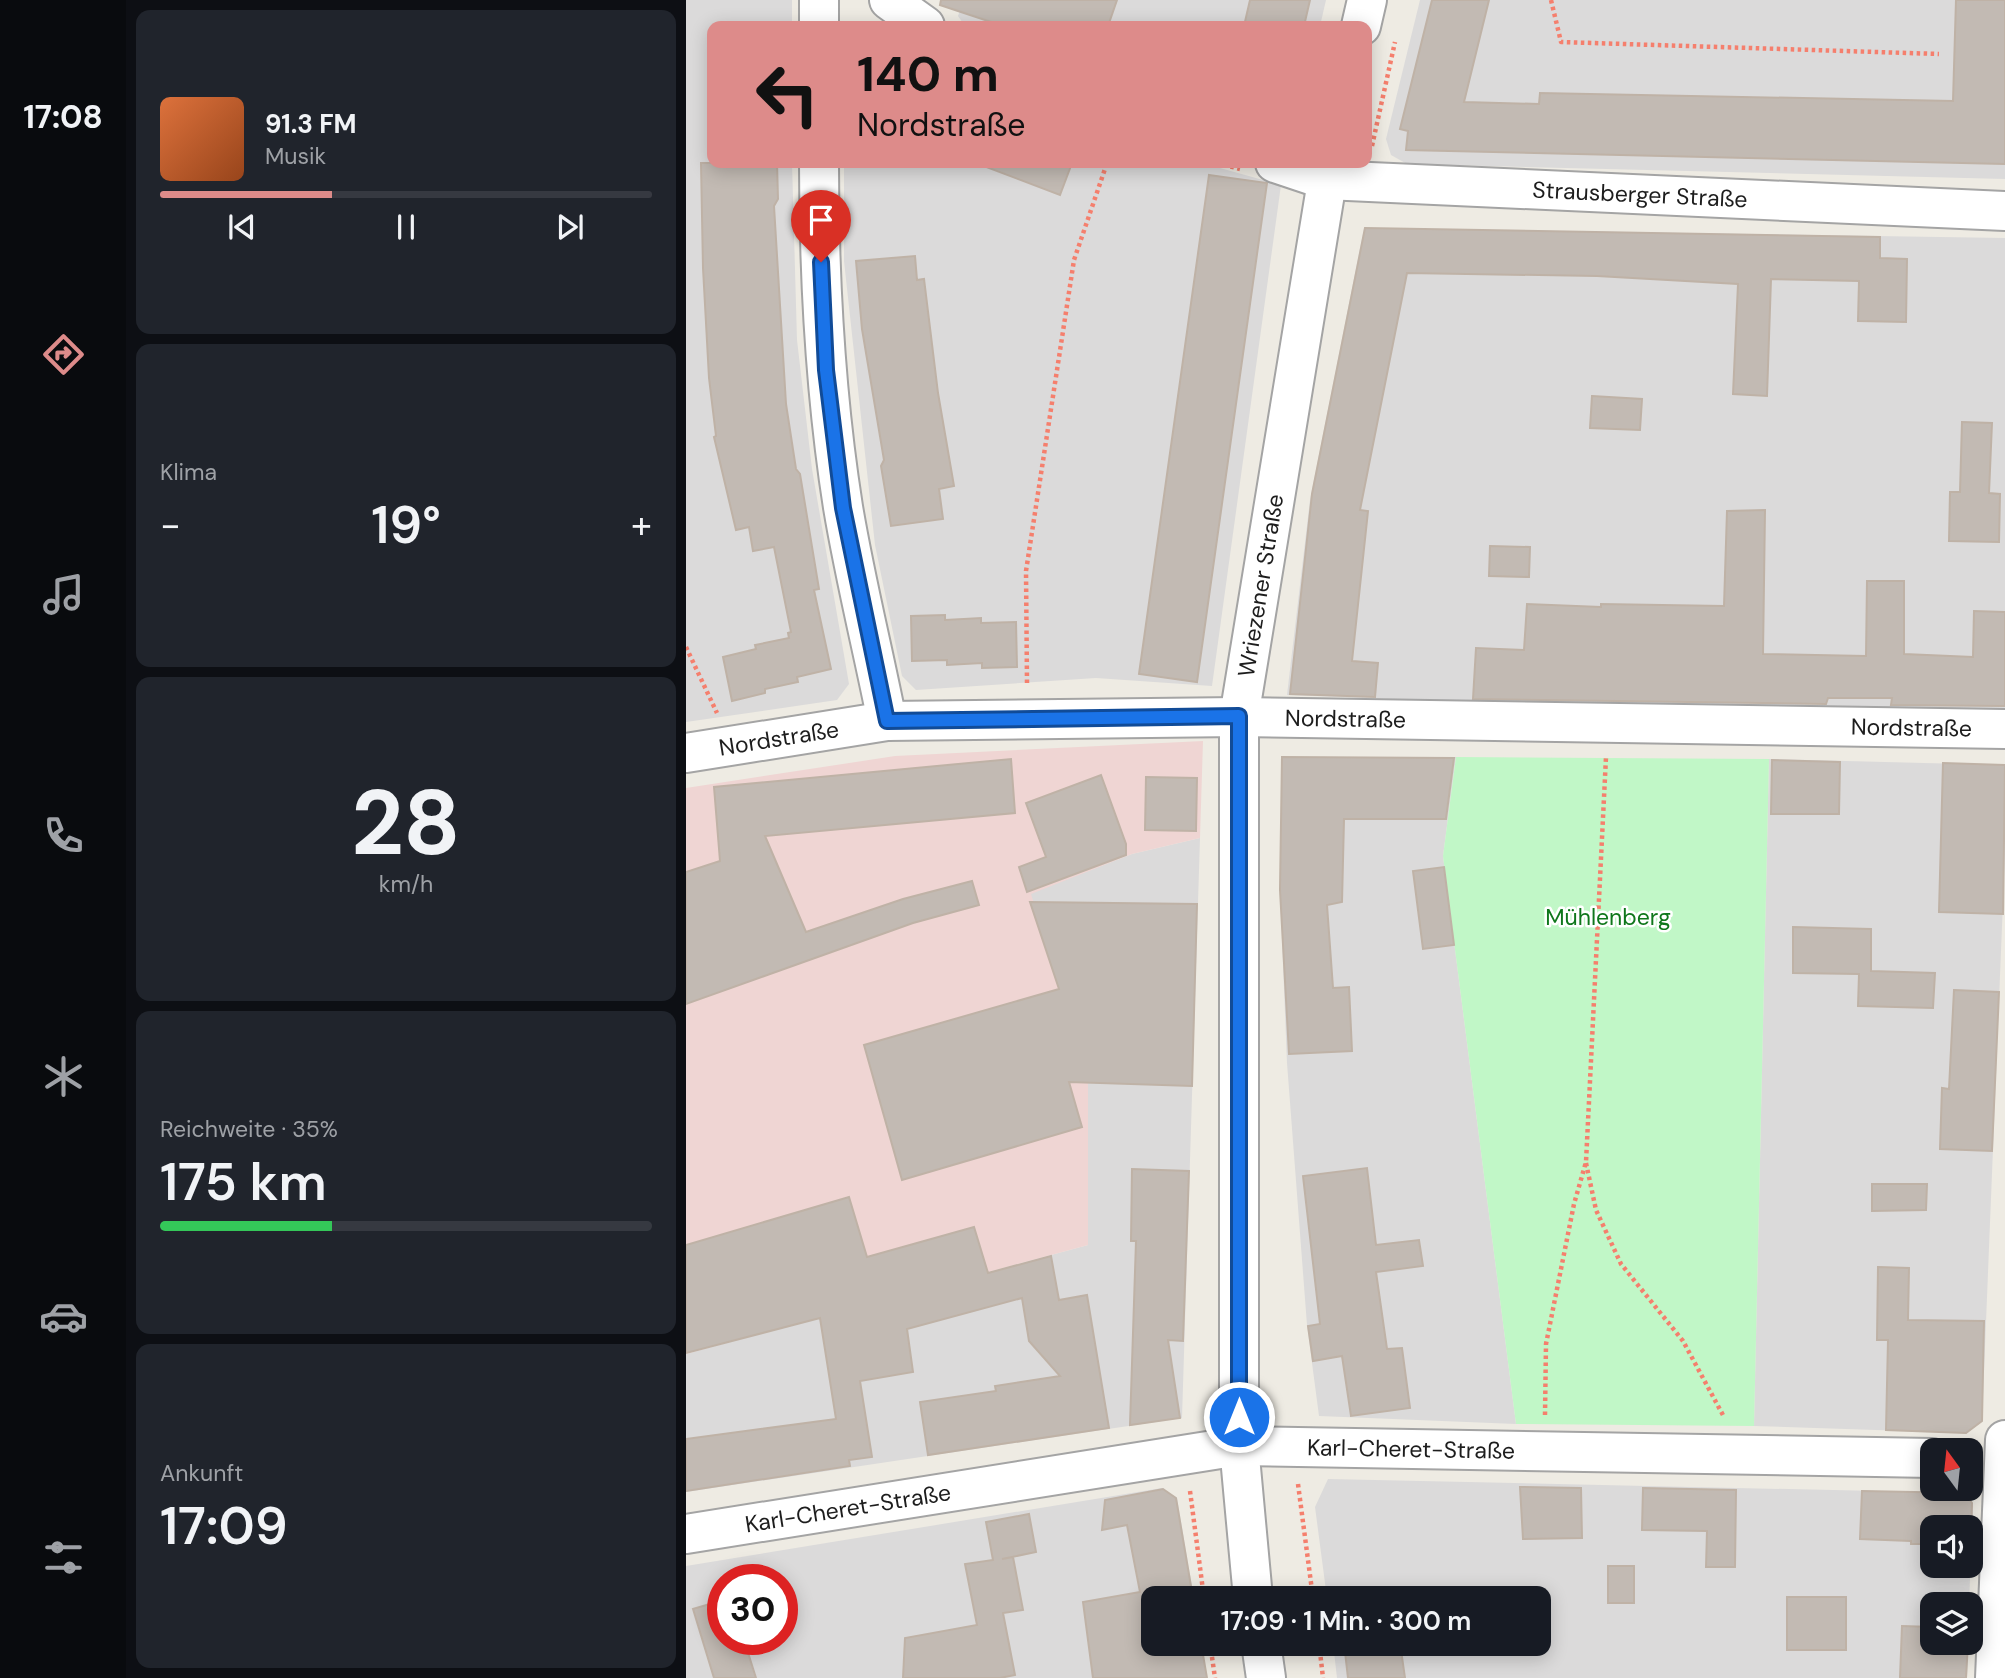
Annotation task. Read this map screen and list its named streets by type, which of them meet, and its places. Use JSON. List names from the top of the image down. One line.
{"streets":{"street":["Strausberger Straße","Wriezener Straße","Nordstraße","Karl-Cheret-Straße"]},"crossings":[["Strausberger Straße","Wriezener Straße"],["Wriezener Straße","Nordstraße"],["Wriezener Straße","Karl-Cheret-Straße"]],"parks":["Mühlenberg"],"north":"top","page":{"tabs":"17:08","turn":["140 m","Nordstraße"],"song":["91.3 FM","Musik"],"tile":["Klima",["28","km/h"],["Reichweite · 35%","175 km"],["Ankunft","17:09"]],"heat":["−","19°","+"],"limit":"30","trip":"17:09 · 1 Min. · 300 m"}}
